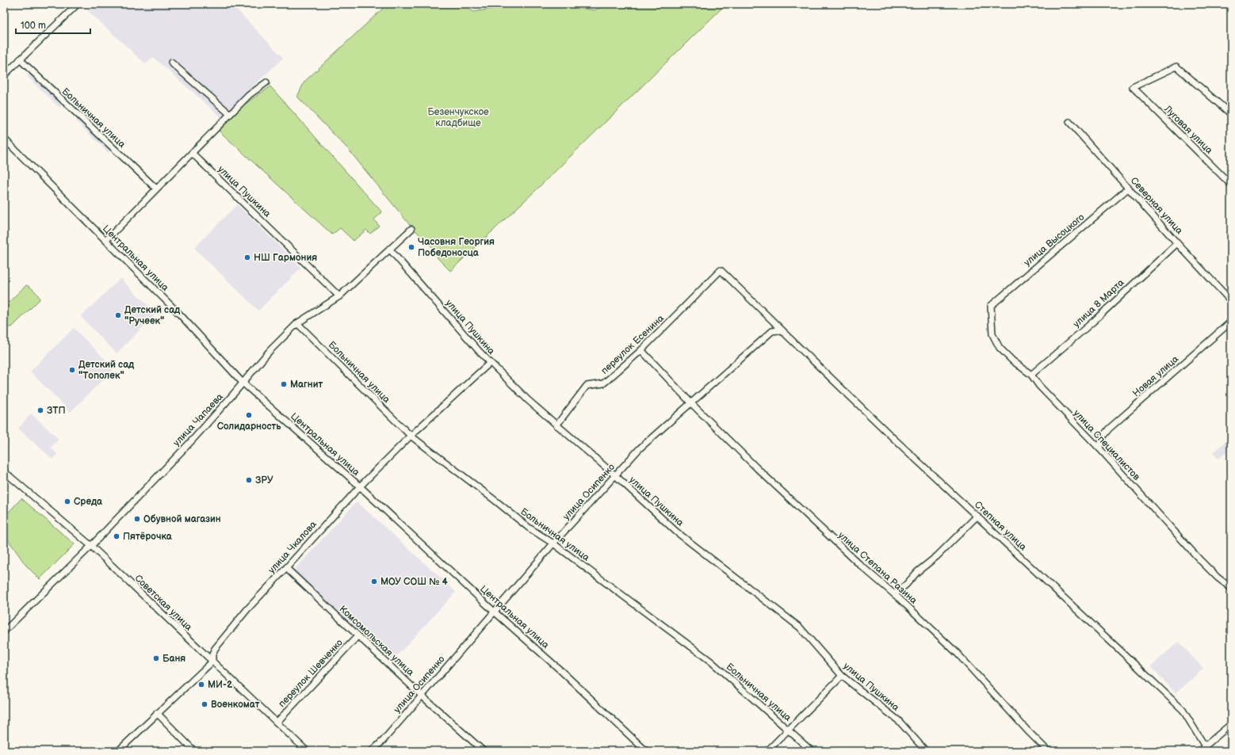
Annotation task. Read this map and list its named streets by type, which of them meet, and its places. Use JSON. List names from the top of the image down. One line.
{"streets":{"street":["Больничная улица","Луговая улица","улица Пушкина","Северная улица","улица Высоцкого","Центральная улица","улица 8 Марта","переулок Есенина","Новая улица","улица Чапаева","улица Специалистов","улица Осипенко","Степная улица","улица Чкалова","улица Степана Разина","Советская улица","Комсомольская улица","переулок Шевченко"]},"crossings":[["Больничная улица","улица Чапаева"],["Больничная улица","улица Осипенко"],["Больничная улица","улица Чкалова"],["улица Пушкина","переулок Есенина"],["улица Пушкина","улица Чапаева"],["улица Пушкина","улица Осипенко"],["улица Пушкина","улица Чкалова"],["Северная улица","улица Высоцкого"],["Северная улица","улица 8 Марта"],["улица Высоцкого","улица Специалистов"],["Центральная улица","улица Чапаева"],["Центральная улица","улица Осипенко"],["Центральная улица","улица Чкалова"],["улица 8 Марта","улица Специалистов"],["переулок Есенина","Степная улица"],["переулок Есенина","улица Степана Разина"],["Новая улица","улица Специалистов"],["улица Чапаева","Советская улица"],["улица Осипенко","Степная улица"],["улица Осипенко","улица Степана Разина"],["улица Осипенко","Комсомольская улица"],["улица Чкалова","Советская улица"],["улица Чкалова","Комсомольская улица"],["Советская улица","переулок Шевченко"],["Комсомольская улица","переулок Шевченко"]],"parks":["Безенчукское кладбище"],"places":["Часовня Георгия Победоносца","НШ Гармония","Детский сад \"Ручеек\"","Детский сад \"Тополек\"","Магнит","ЗТП","Солидарность","ЗРУ","Среда","Обувной магазин","Пятёрочка","МОУ СОШ № 4","Баня","МИ-2","Военкомат"],"scale_bar":"100 m"}
